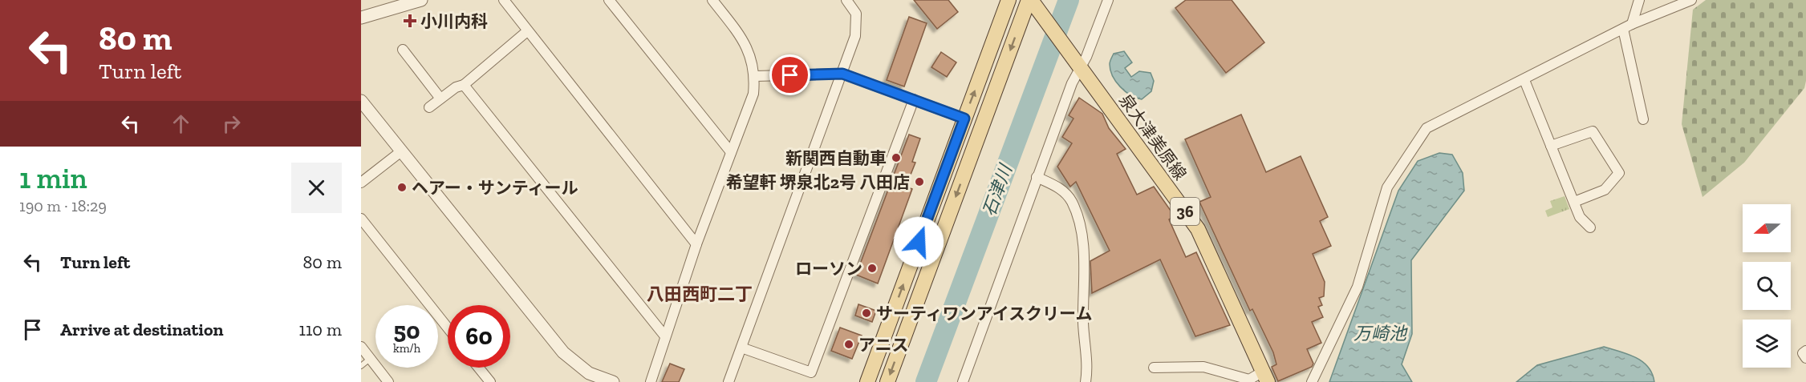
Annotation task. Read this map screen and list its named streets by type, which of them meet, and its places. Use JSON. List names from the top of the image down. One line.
{"streets":{"main road":["泉大津美原線","36"]},"districts":["八田西町二丁"],"water":["石津川","万崎池"],"places":{"health":["小川内科"],"other":["新関西自動車","希望軒 堺泉北2号 八田店","ヘアー・サンティール","ローソン","サーティワンアイスクリーム","アニス"]},"north":"left","page":{"turn":["80 m","Turn left"],"heading":["1 min","190 m · 18:29"],"list":[{"name":"Turn left","value":"80 m"},{"name":"Arrive at destination","value":"110 m"}],"speed":"50 km/h","limit":"60"}}
